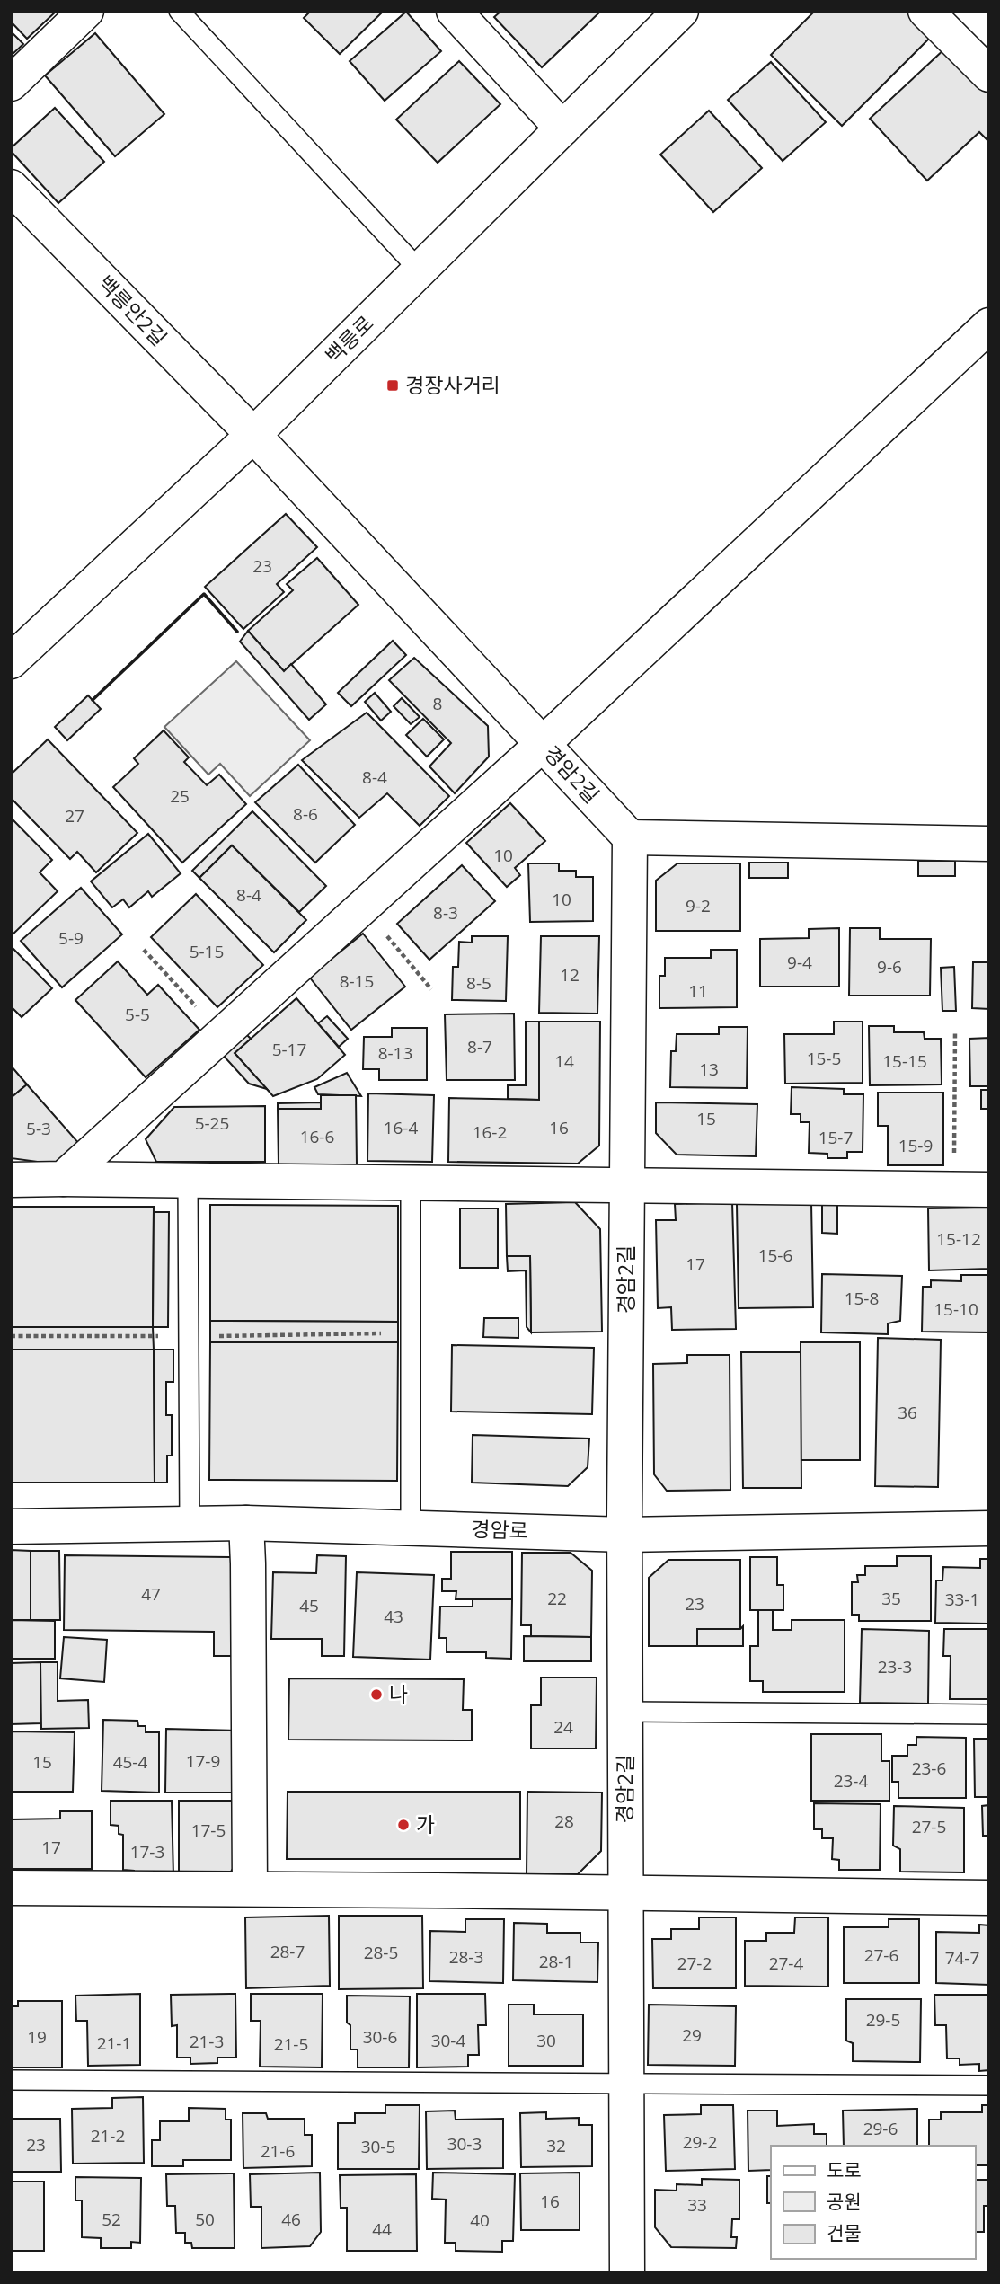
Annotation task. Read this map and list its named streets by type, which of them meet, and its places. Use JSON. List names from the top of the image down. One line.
{"streets":{"street":["백릉안2길","백릉로","경암2길","경암로"]},"crossings":[["백릉안2길","백릉로"],["백릉안2길","경암2길"],["백릉로","경암2길"],["경암2길","경암로"]],"places":{"transit":["경장사거리"],"other":["나","가"]},"house_numbers":["23","8","8-4","25","8-6","27","10","8-4","10","9-2","8-3","5-9","5-15","9-4","9-6","12","8-15","8-5","11","5-5","8-7","5-17","8-13","15-5","14","15-15","13","15","5-25","16-4","16","5-3","16-2","16-6","15-7","15-9","15-12","15-6","17","15-8","15-10","36","47","22","35","33-1","23","45","43","23-3","24","17-9","15","45-4","23-6","23-4","28","27-5","17-5","17","17-3","28-7","28-5","27-6","28-3","74-7","28-1","27-2","27-4","29-5","29","19","30-6","30-4","30","21-3","21-1","21-5","29-6","21-2","29-2","30-3","23","32","30-5","21-6","16","33","52","50","46","40","44"],"legend":["도로","공원","건물"]}
